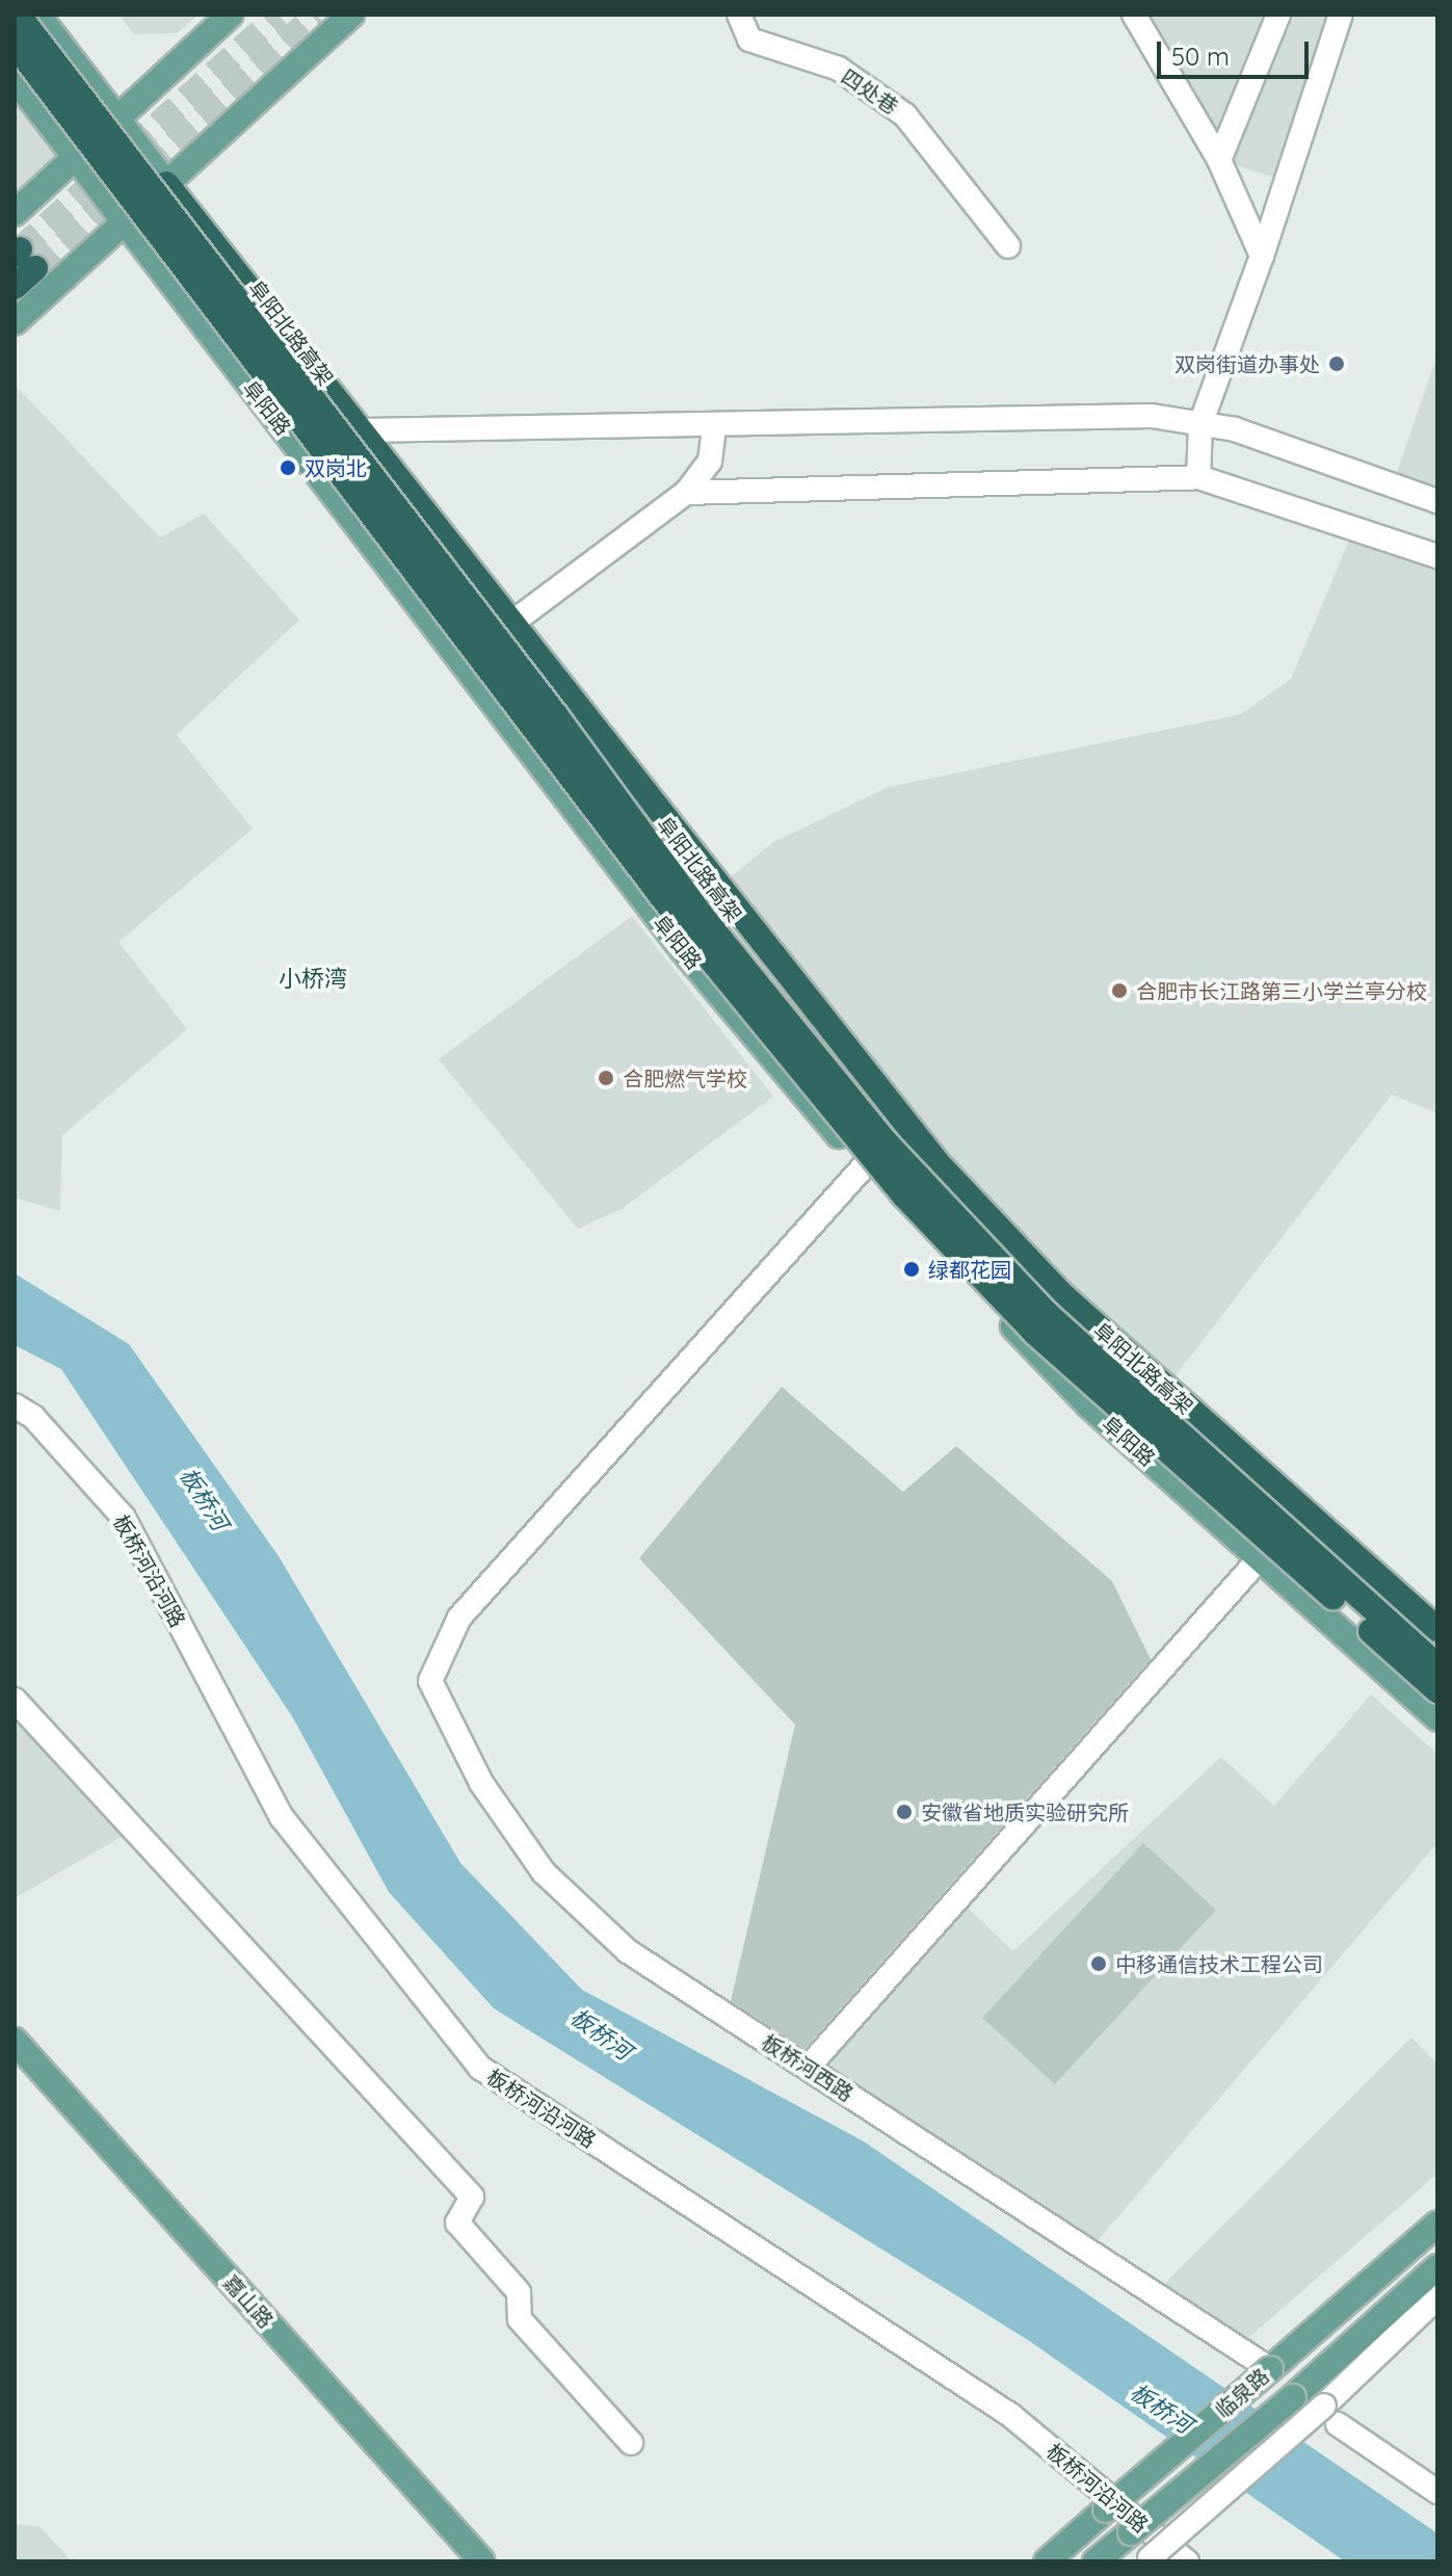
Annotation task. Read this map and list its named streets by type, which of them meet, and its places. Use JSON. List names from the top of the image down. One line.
{"streets":{"highway":["阜阳北路高架"],"main road":["阜阳路","嘉山路","临泉路"],"street":["四处巷","板桥河沿河路","板桥河西路"]},"crossings":[["阜阳路","板桥河西路"],["板桥河西路","临泉路"]],"districts":["小桥湾"],"water":["板桥河"],"places":["双岗街道办事处","双岗北","合肥市长江路第三小学兰亭分校","合肥燃气学校","绿都花园","安徽省地质实验研究所","中移通信技术工程公司"],"scale_bar":"50 m"}
